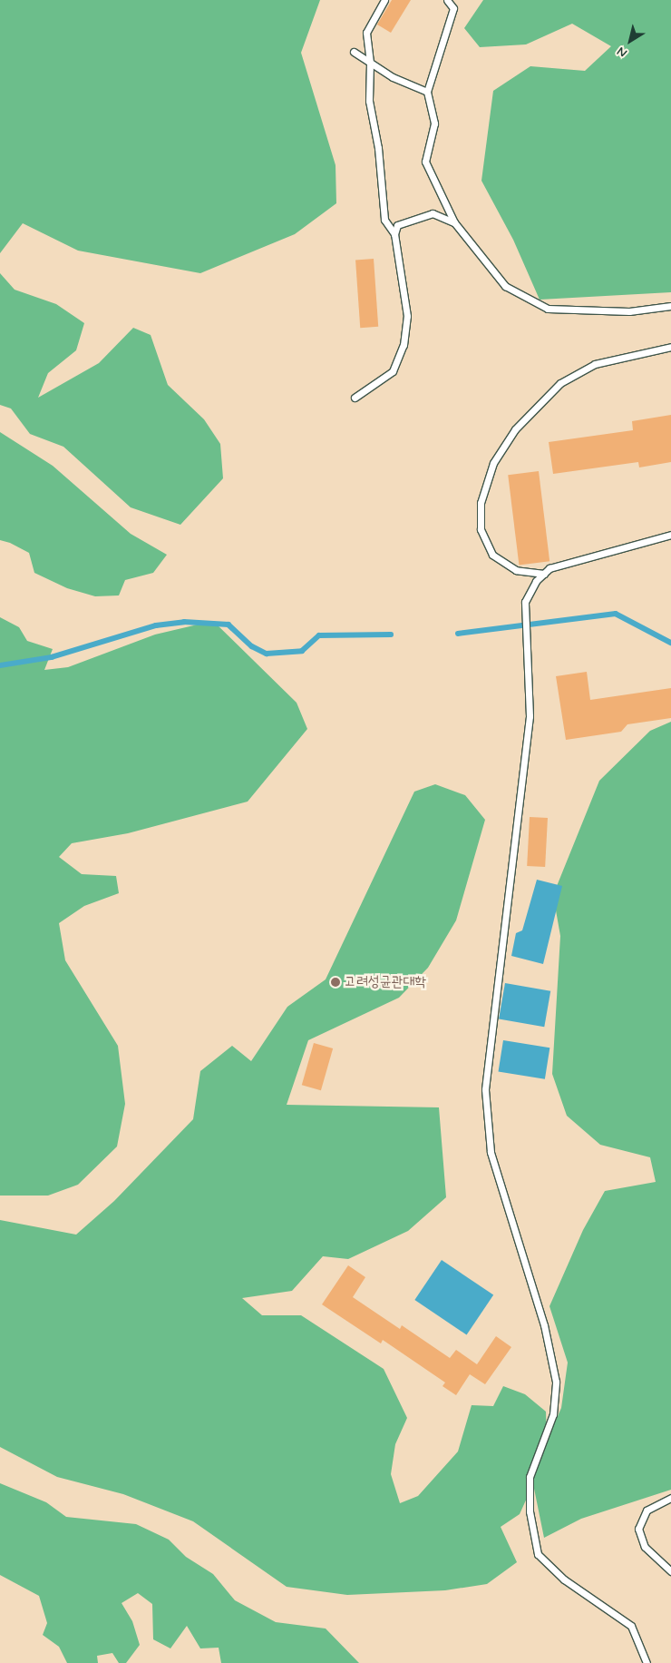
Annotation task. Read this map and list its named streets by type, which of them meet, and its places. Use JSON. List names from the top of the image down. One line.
{"places":["고려성균관대학"],"north":"bottom left"}
